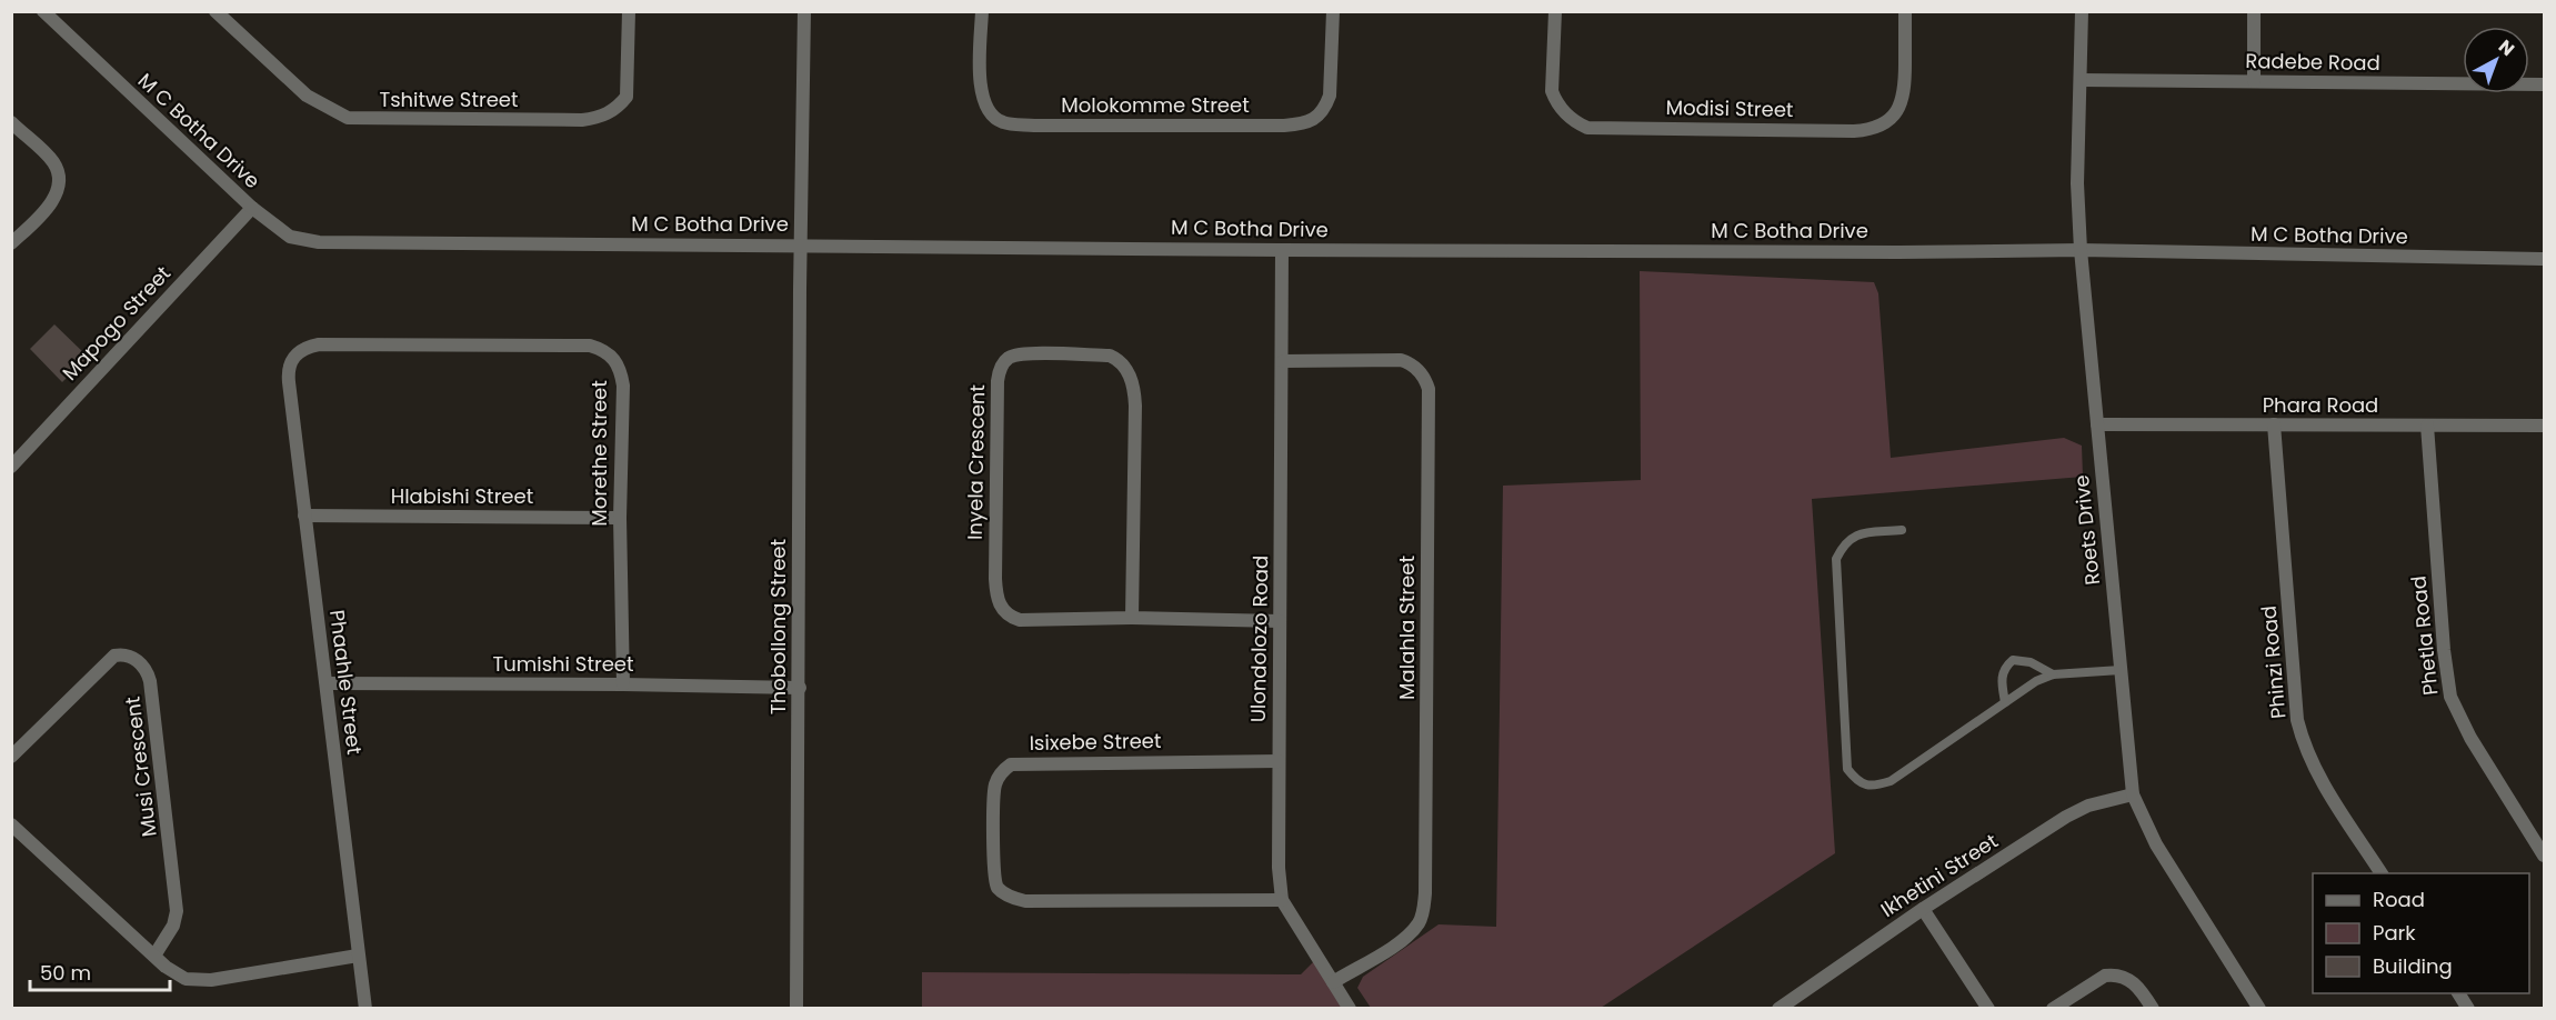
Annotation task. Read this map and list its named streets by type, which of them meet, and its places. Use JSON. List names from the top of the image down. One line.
{"streets":{"street":["Radebe Road","Tshitwe Street","Molokomme Street","Modisi Street","M C Botha Drive","Mapogo Street","Phara Road","Morethe Street","Inyela Crescent","Hlabishi Street","Roets Drive","Thobollong Street","Malahla Street","Phetla Road","Ulondolozo Road","Phinzi Road","Tumishi Street","Phaahle Street","Isixebe Street","Musi Crescent","Ikhetini Street"]},"crossings":[["Radebe Road","Roets Drive"],["M C Botha Drive","Mapogo Street"],["M C Botha Drive","Roets Drive"],["M C Botha Drive","Thobollong Street"],["M C Botha Drive","Ulondolozo Road"],["Phara Road","Roets Drive"],["Phara Road","Phetla Road"],["Phara Road","Phinzi Road"],["Morethe Street","Hlabishi Street"],["Morethe Street","Tumishi Street"],["Morethe Street","Phaahle Street"],["Inyela Crescent","Ulondolozo Road"],["Hlabishi Street","Phaahle Street"],["Roets Drive","Ikhetini Street"],["Thobollong Street","Tumishi Street"],["Malahla Street","Ulondolozo Road"],["Ulondolozo Road","Isixebe Street"],["Tumishi Street","Phaahle Street"]],"legend":["Road","Park","Building"],"scale_bar":"50 m","north":"top right"}
